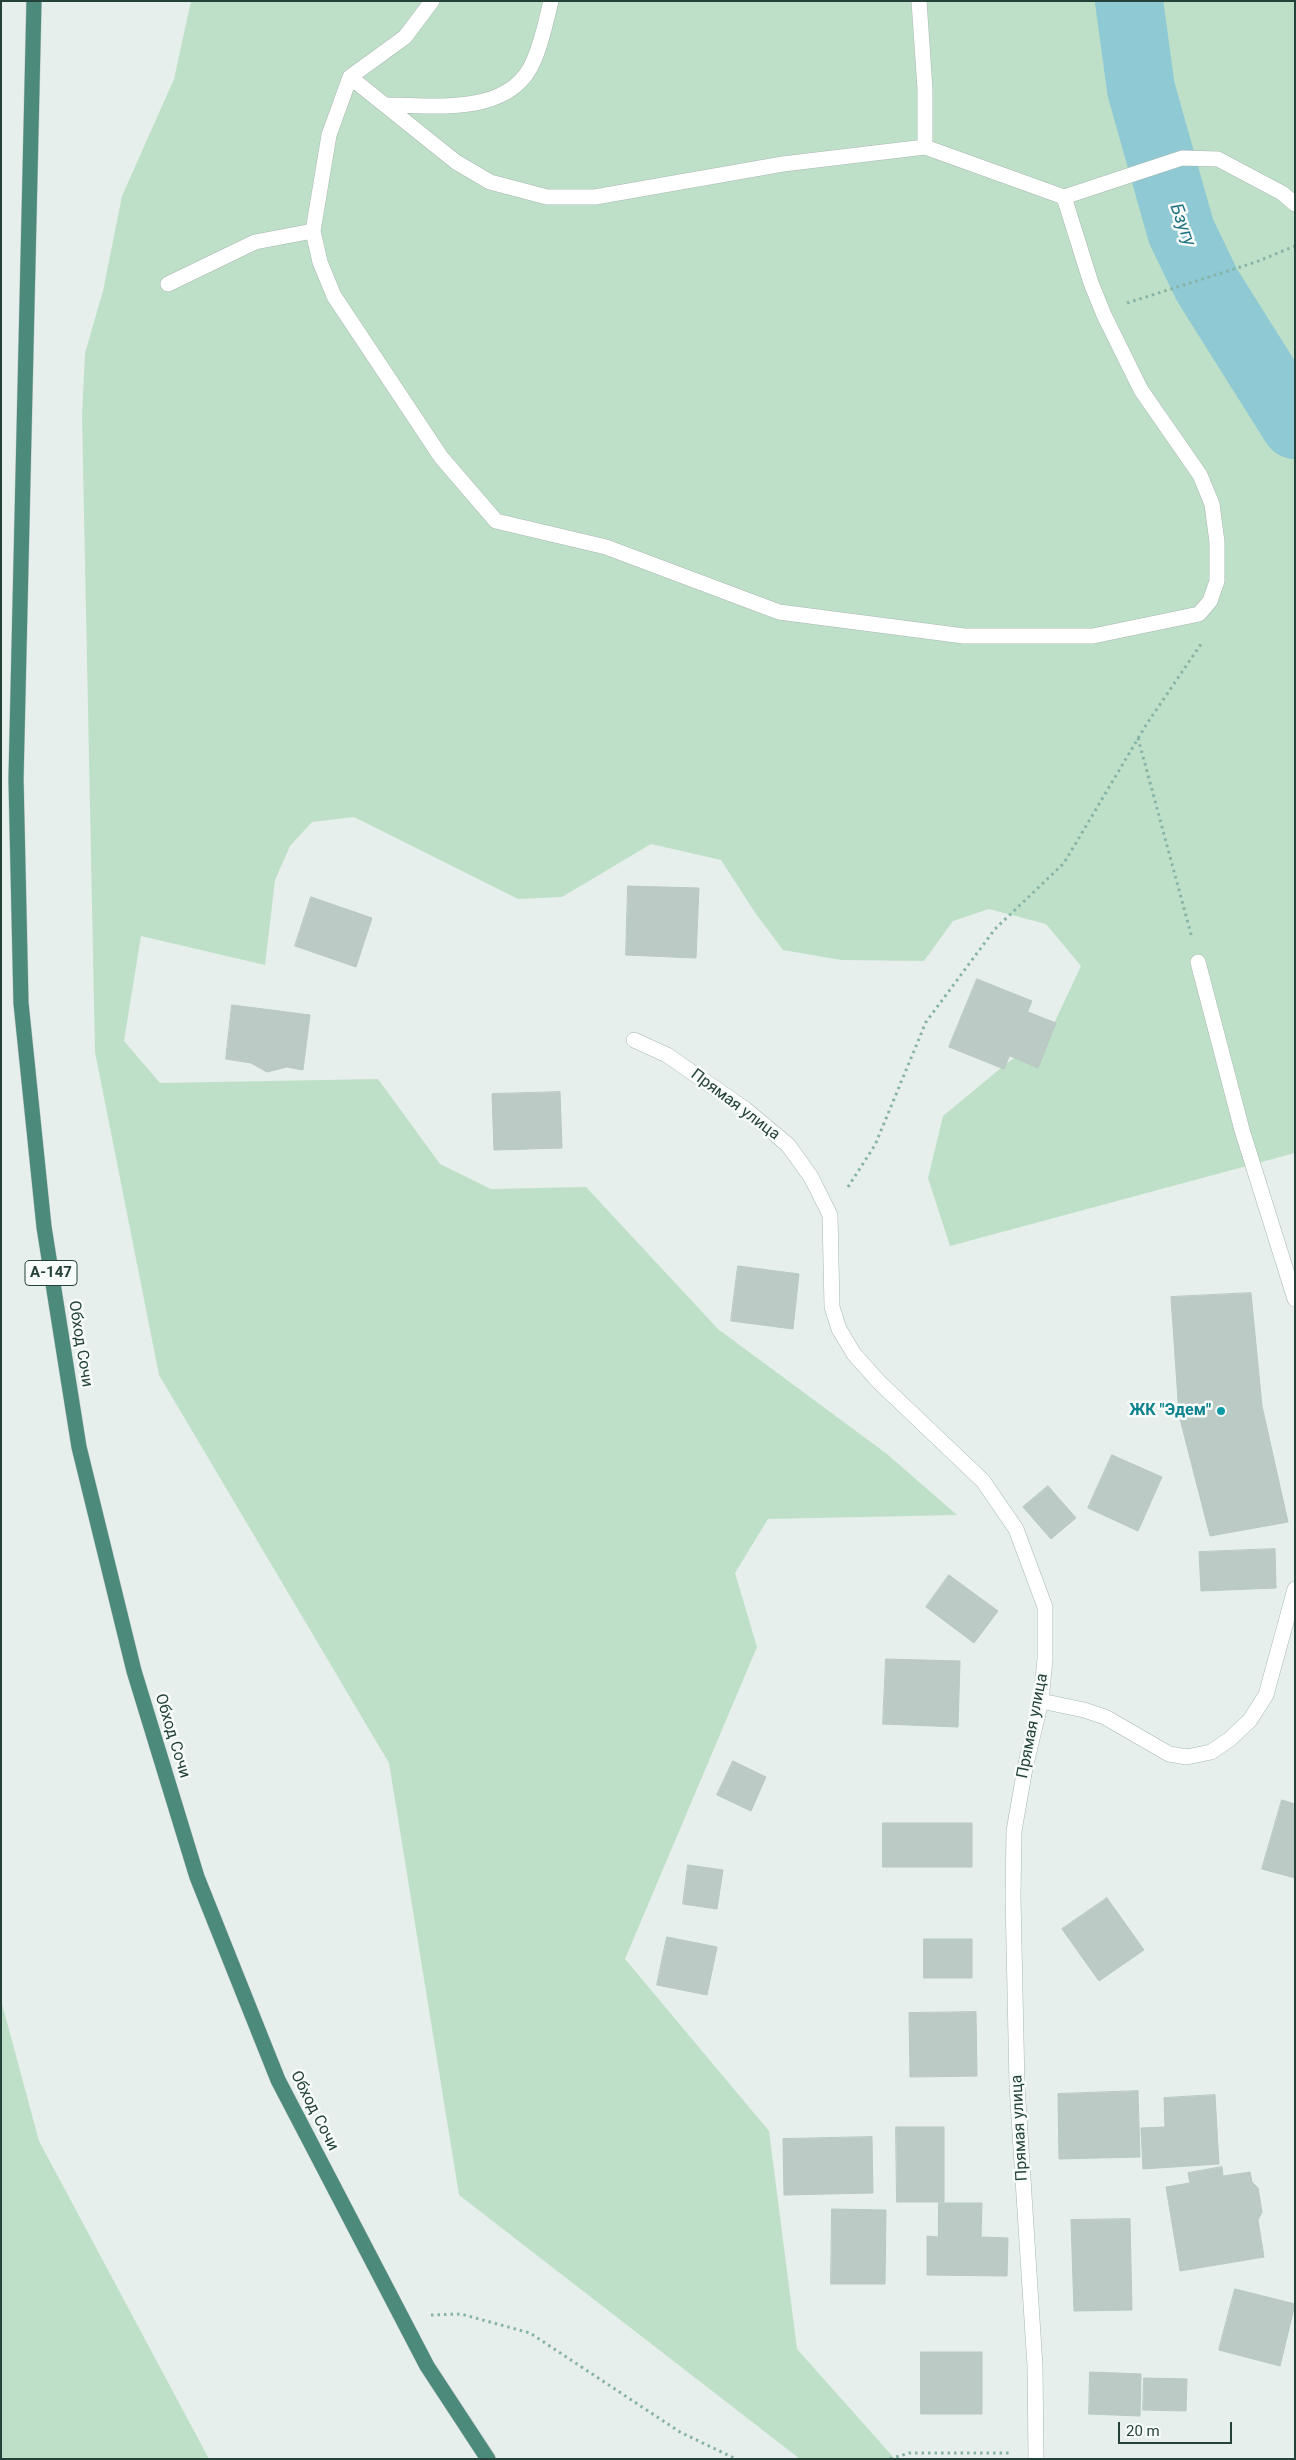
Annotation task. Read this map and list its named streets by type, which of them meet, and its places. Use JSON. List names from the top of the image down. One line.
{"streets":{"highway":["А-147","Обход Сочи"],"street":["Прямая улица"]},"water":["Бзугу"],"places":["ЖК \"Эдем\""],"scale_bar":"20 m"}
